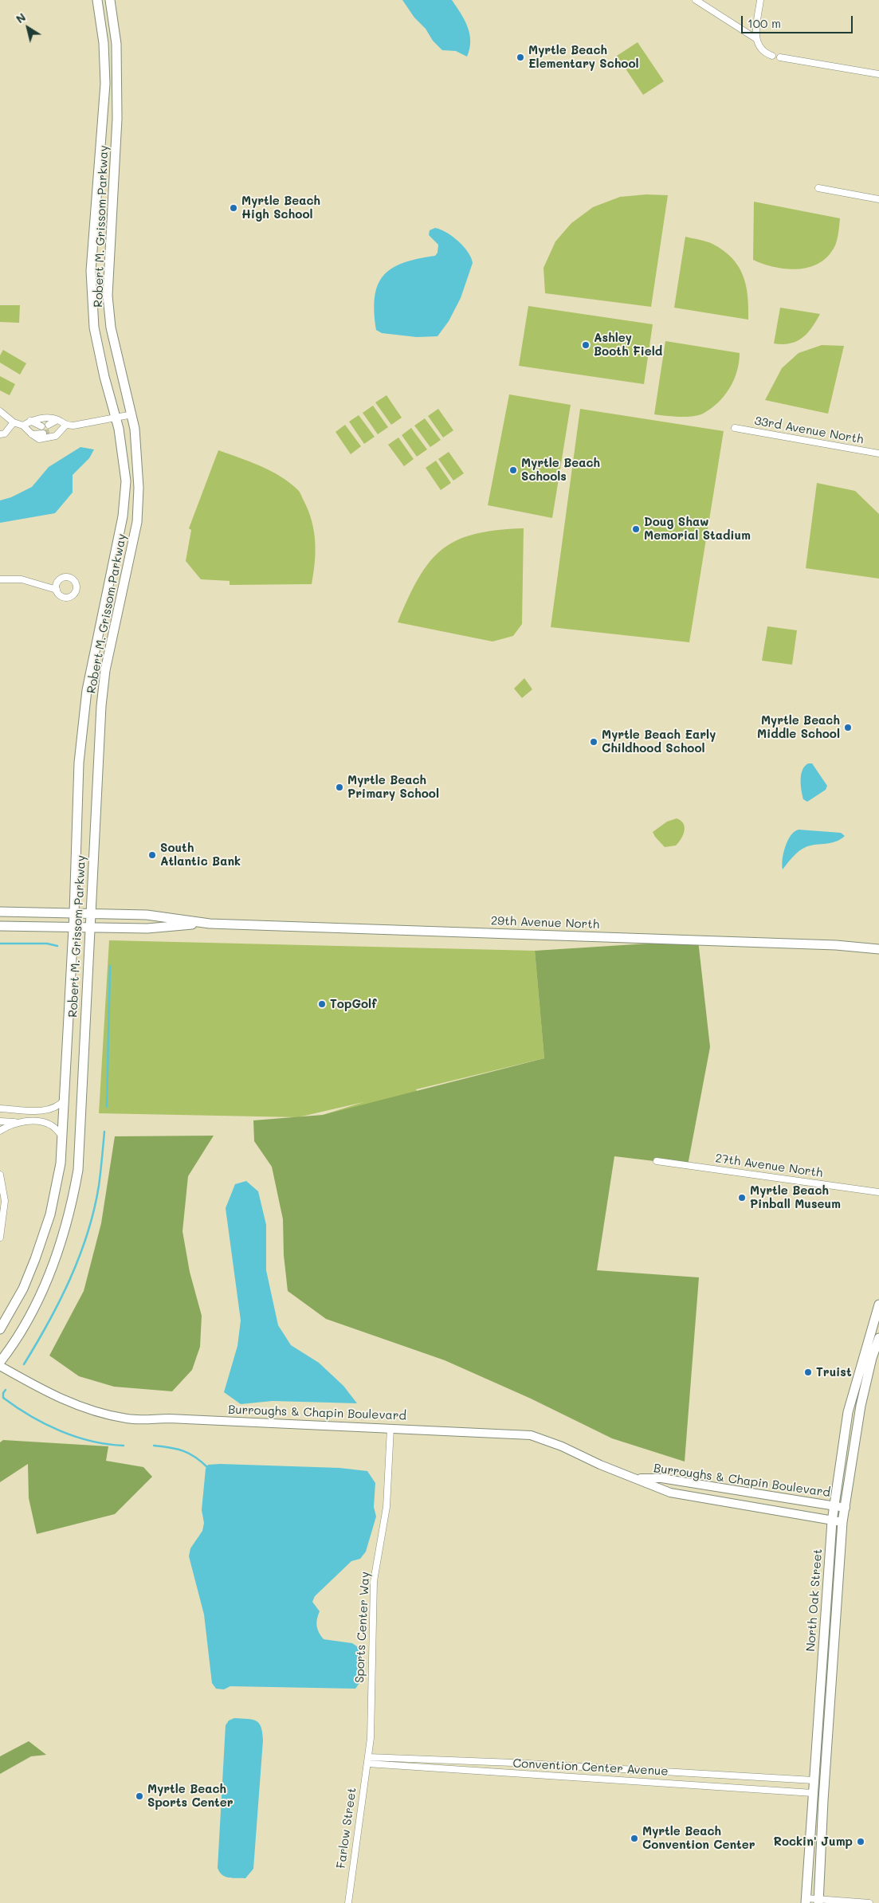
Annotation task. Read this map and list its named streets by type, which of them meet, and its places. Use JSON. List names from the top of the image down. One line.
{"streets":{"main road":["Robert M. Grissom Parkway","29th Avenue North","North Oak Street"],"street":["33rd Avenue North","27th Avenue North","Burroughs & Chapin Boulevard","Sports Center Way","Convention Center Avenue","Farlow Street"]},"crossings":[["Robert M. Grissom Parkway","29th Avenue North"],["Burroughs & Chapin Boulevard","North Oak Street"],["Burroughs & Chapin Boulevard","Sports Center Way"],["North Oak Street","Convention Center Avenue"],["Sports Center Way","Convention Center Avenue"],["Sports Center Way","Farlow Street"],["Convention Center Avenue","Farlow Street"]],"places":["Myrtle Beach Elementary School","Myrtle Beach High School","Ashley Booth Field","Myrtle Beach Schools","Doug Shaw Memorial Stadium","Myrtle Beach Middle School","Myrtle Beach Early Childhood School","Myrtle Beach Primary School","South Atlantic Bank","TopGolf","Myrtle Beach Pinball Museum","Truist","Myrtle Beach Sports Center","Myrtle Beach Convention Center","Rockin' Jump"],"scale_bar":"100 m","north":"top left"}
